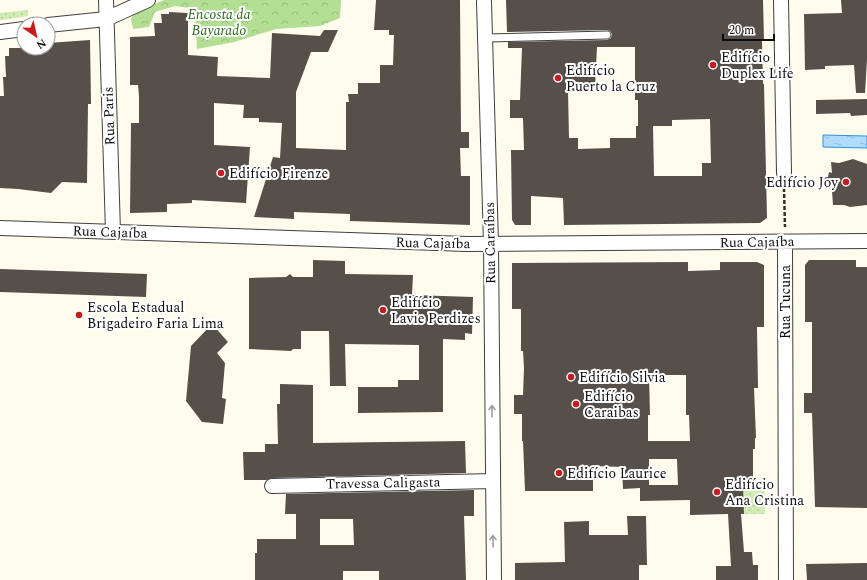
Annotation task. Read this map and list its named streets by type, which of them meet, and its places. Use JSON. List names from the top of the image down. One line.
{"streets":{"street":["Rua Paris","Rua Cajaíba","Rua Caraíbas","Rua Tucuna","Travessa Caligasta"]},"crossings":[["Rua Paris","Rua Cajaíba"],["Rua Cajaíba","Rua Caraíbas"],["Rua Cajaíba","Rua Tucuna"],["Rua Caraíbas","Travessa Caligasta"]],"one_way":["Rua Caraíbas"],"parks":["Encosta da Bayarado"],"places":["Edifício Duplex Life","Edifício Puerto la Cruz","Edifício Firenze","Edifício Joy","Edifício Lavie Perdizes","Escola Estadual Brigadeiro Faria Lima","Edifício Silvia","Edifício Caraibas","Edifício Laurice","Edifício Ana Cristina"],"scale_bar":"20 m","north":"bottom right"}
